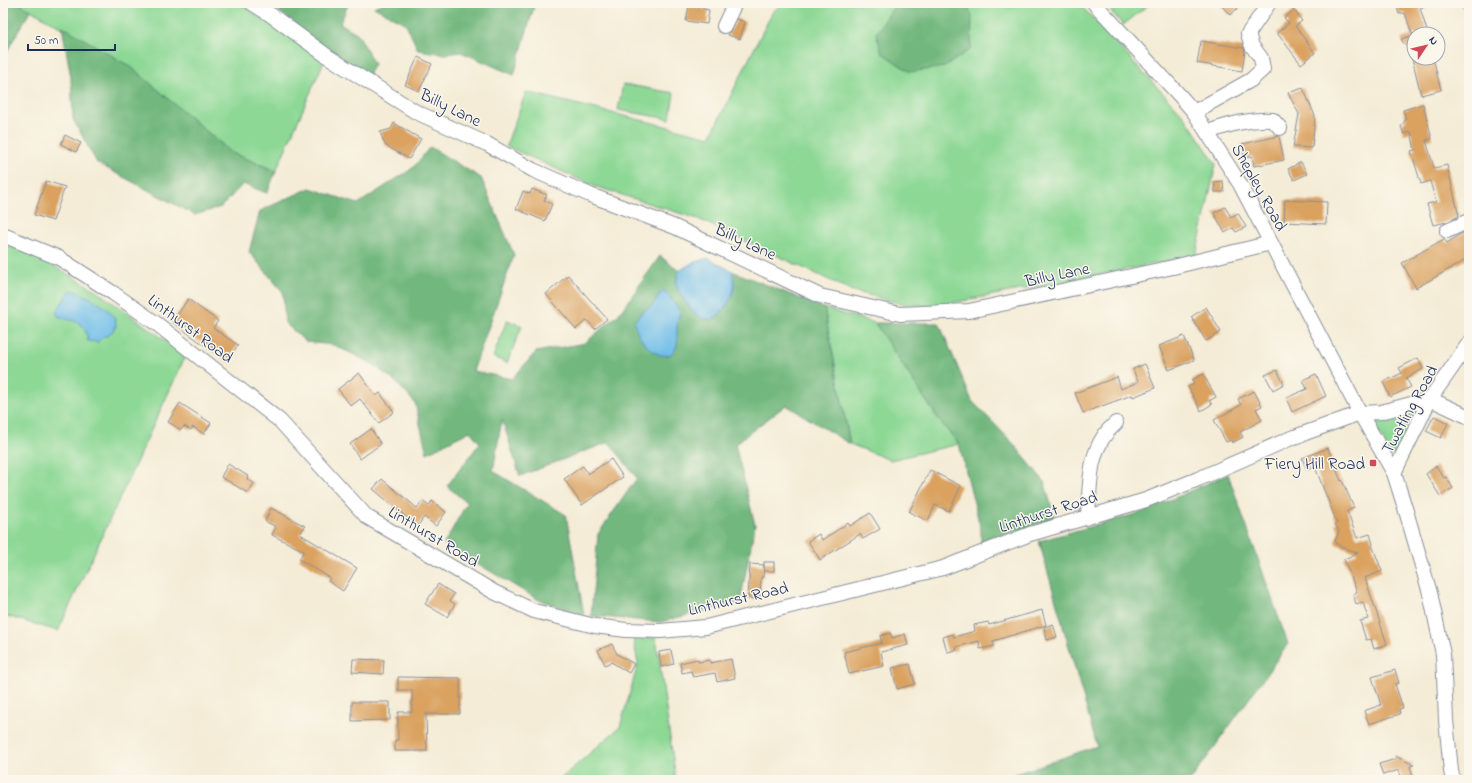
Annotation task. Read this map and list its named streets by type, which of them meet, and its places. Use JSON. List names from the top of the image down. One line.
{"streets":{"street":["Billy Lane","Shepley Road","Linthurst Road","Twatling Road"]},"crossings":[["Billy Lane","Shepley Road"],["Shepley Road","Linthurst Road"],["Linthurst Road","Twatling Road"]],"places":{"transit":["Fiery Hill Road"]},"scale_bar":"50 m","north":"top right"}
